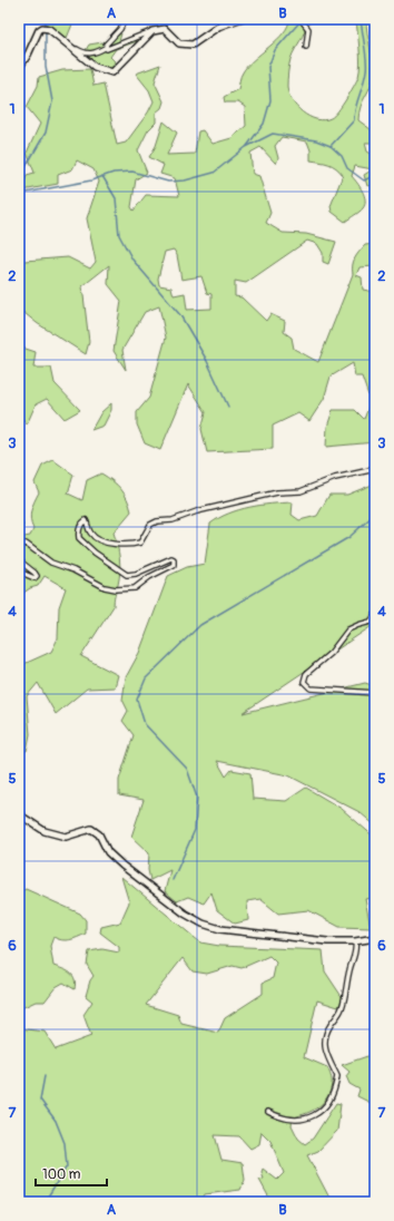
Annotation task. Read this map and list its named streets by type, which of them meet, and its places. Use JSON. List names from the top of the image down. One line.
{"scale_bar":"100 m","grid":{"columns":["A","B"],"rows":["1","2","3","4","5","6","7"]}}
